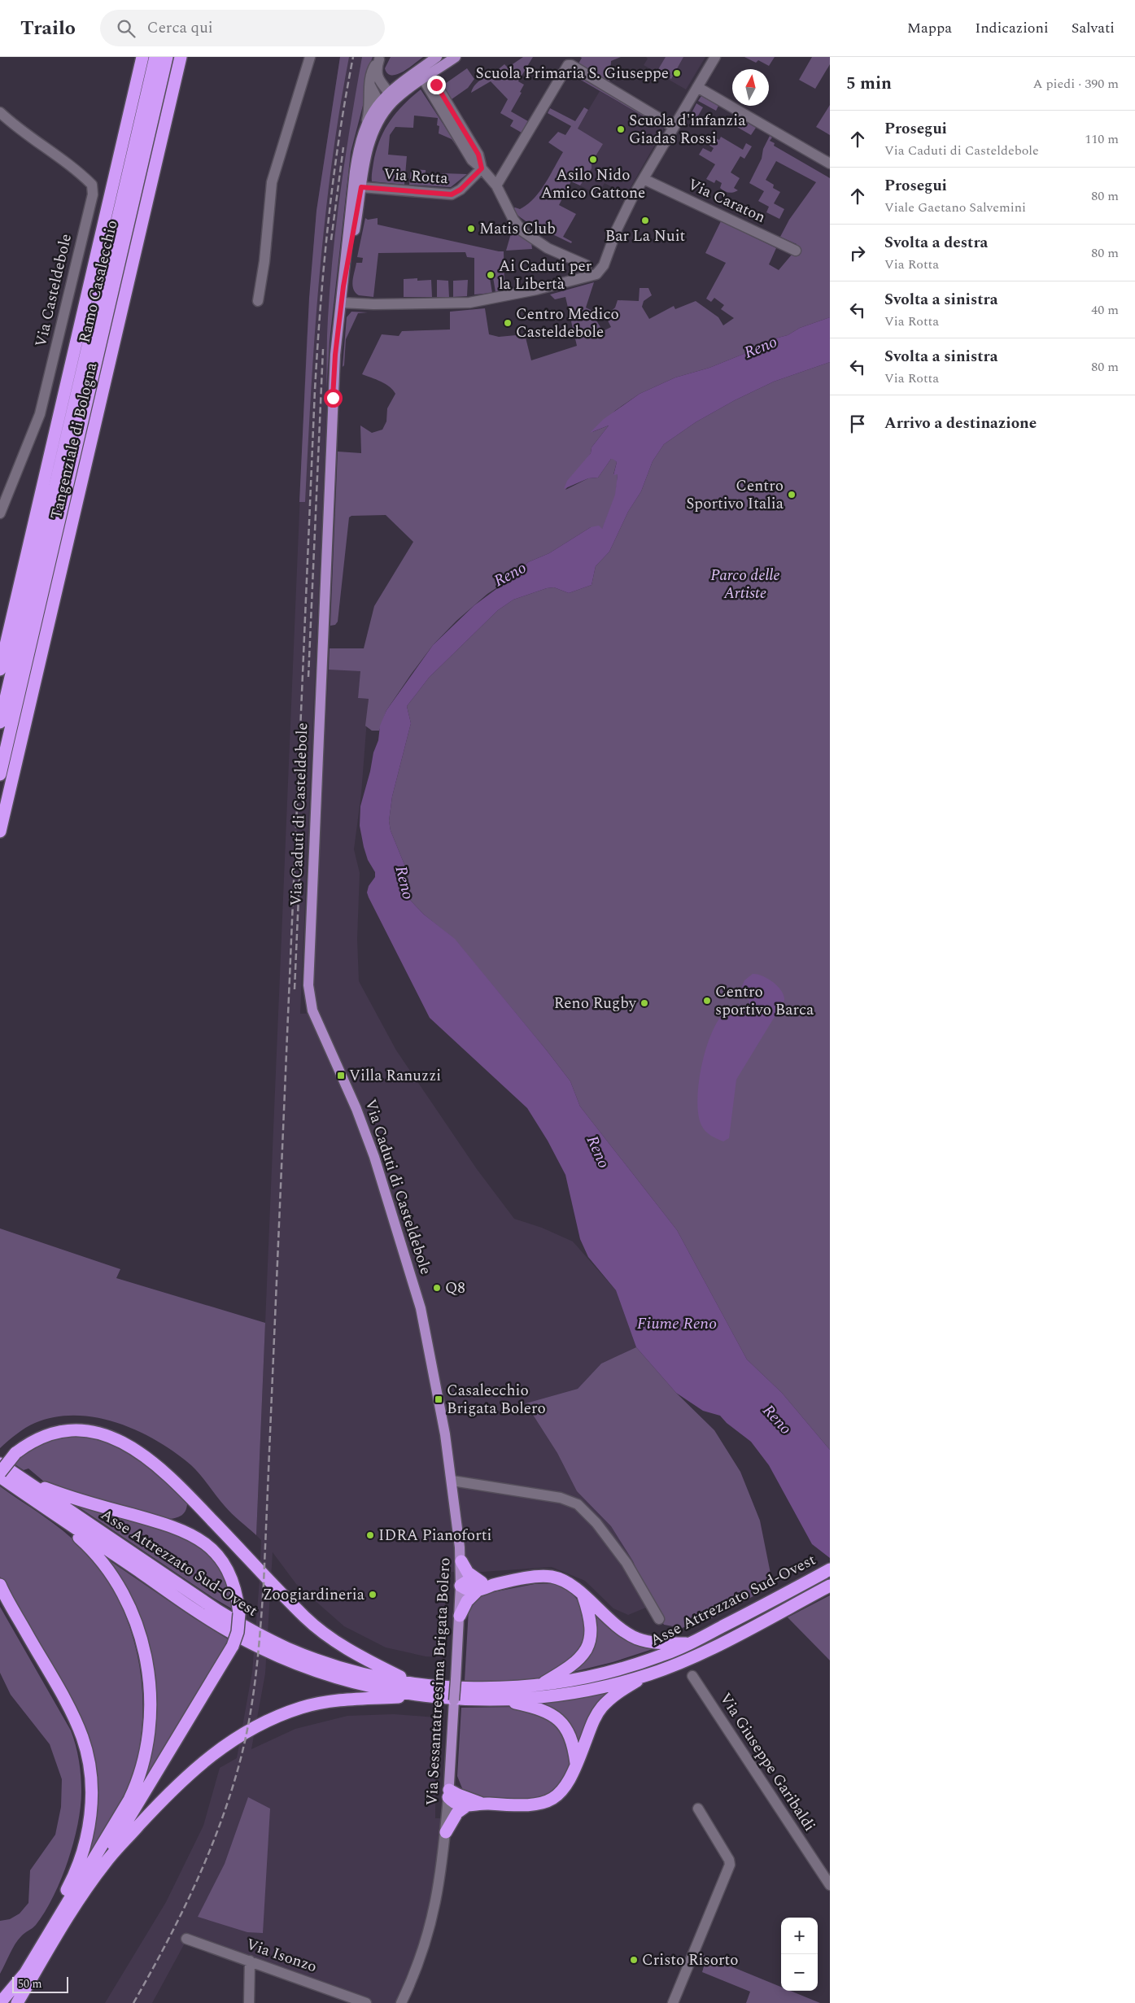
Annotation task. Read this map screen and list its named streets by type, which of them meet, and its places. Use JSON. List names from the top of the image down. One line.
{"streets":{"highway":["Ramo Casalecchio","Tangenziale di Bologna","Asse Attrezzato Sud-Ovest"],"main road":["Via Caduti di Casteldebole","Via Sessantatreesima Brigata Bolero"],"street":["Via Rotta","Via Caraton","Via Casteldebole","Via Giuseppe Garibaldi","Via Isonzo"]},"crossings":[["Via Caduti di Casteldebole","Via Sessantatreesima Brigata Bolero"]],"water":["Reno","Fiume Reno"],"parks":["Parco delle Artiste"],"places":{"other":["Scuola Primaria S. Giuseppe","Scuola d'infanzia Giadas Rossi","Asilo Nido Amico Gattone","Bar La Nuit","Matis Club","Ai Caduti per la Libertà","Centro Medico Casteldebole","Centro Sportivo Italia","Centro sportivo Barca","Reno Rugby","Q8","IDRA Pianoforti","Zoogiardineria","Cristo Risorto"],"transit":["Villa Ranuzzi","Casalecchio Brigata Bolero"]},"scale_bar":"50 m","north":"top","page":{"header":"Trailo","search":"Cerca qui","nav":["Mappa","Indicazioni","Salvati"],"heading":["5 min","A piedi · 390 m"],"list":[["Prosegui","Via Caduti di Casteldebole","110 m"],["Prosegui","Viale Gaetano Salvemini","80 m"],["Svolta a destra","Via Rotta","80 m"],["Svolta a sinistra","Via Rotta","40 m"],["Svolta a sinistra","Via Rotta","80 m"],"Arrivo a destinazione"],"map_buttons":["+","−"],"scale":"50 m"}}
